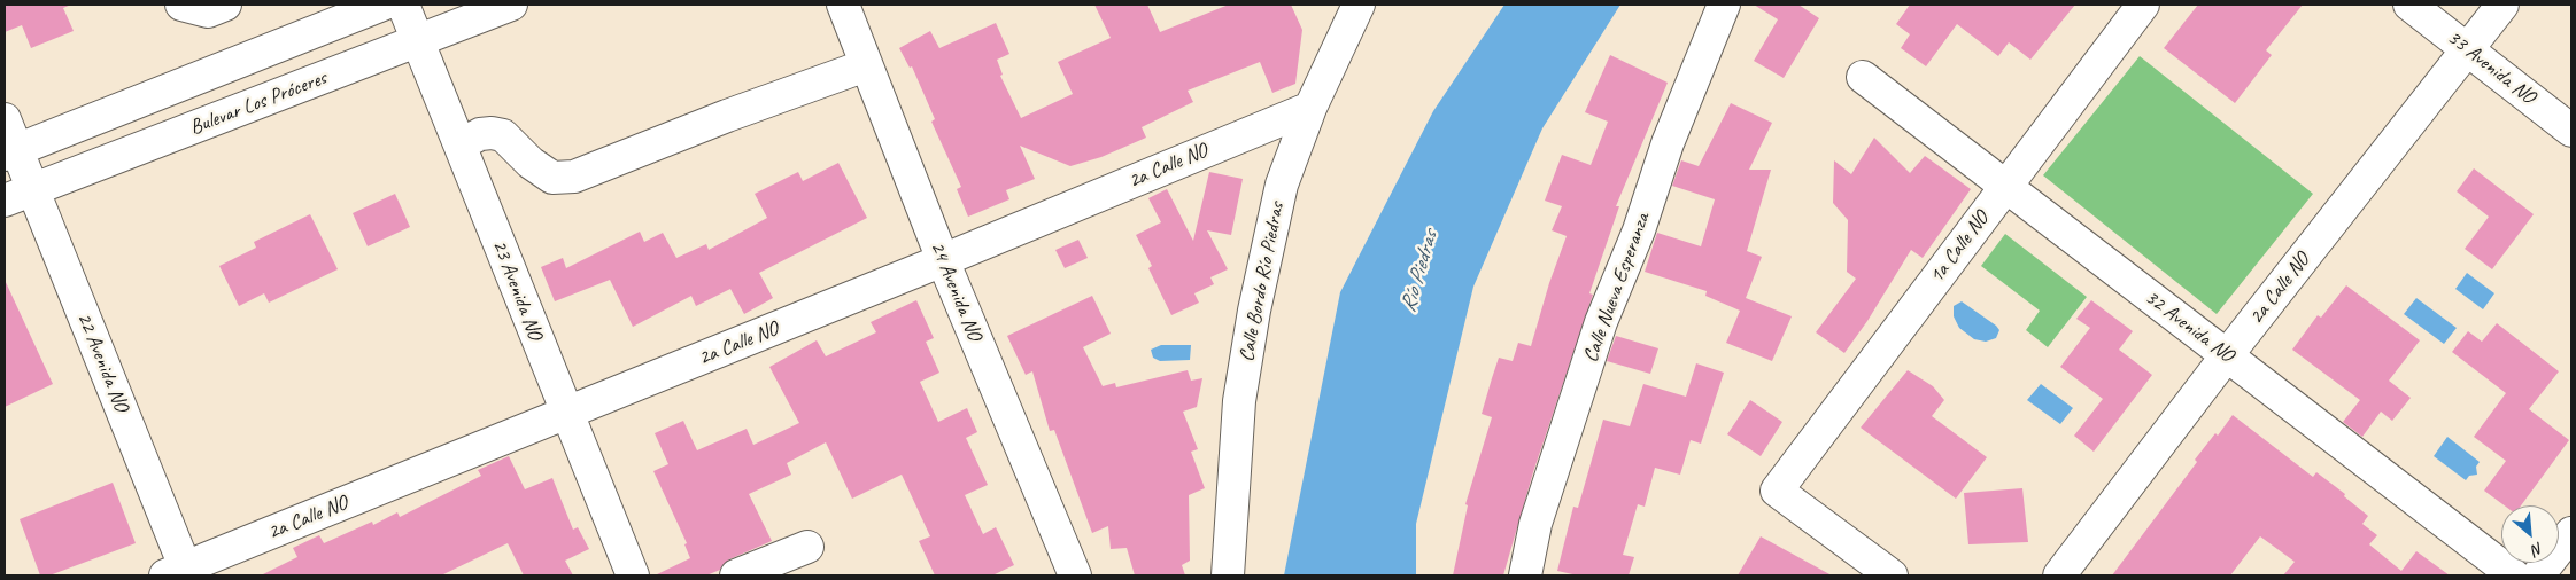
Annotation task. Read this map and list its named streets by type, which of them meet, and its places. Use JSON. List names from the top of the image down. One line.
{"streets":{"street":["33 Avenida NO","Bulevar Los Próceres","2a Calle NO","1a Calle NO","Calle Bordo Río Piedras","Calle Nueva Esperanza","23 Avenida NO","24 Avenida NO","32 Avenida NO","22 Avenida NO"]},"crossings":[["33 Avenida NO","2a Calle NO"],["Bulevar Los Próceres","23 Avenida NO"],["Bulevar Los Próceres","22 Avenida NO"],["2a Calle NO","Calle Bordo Río Piedras"],["2a Calle NO","23 Avenida NO"],["2a Calle NO","24 Avenida NO"],["2a Calle NO","32 Avenida NO"],["2a Calle NO","22 Avenida NO"],["1a Calle NO","32 Avenida NO"]],"water":["Río Piedras"],"north":"bottom right"}
